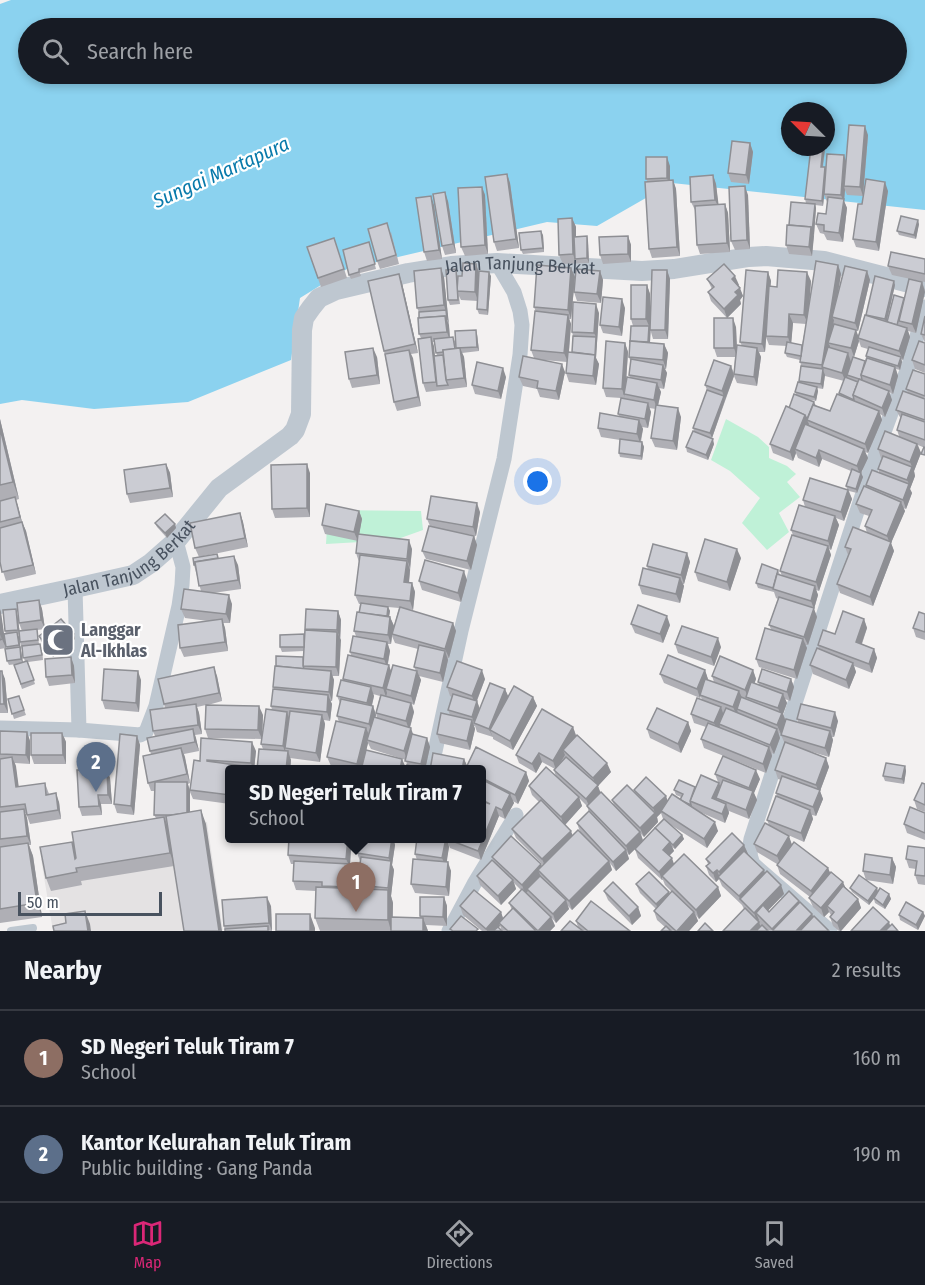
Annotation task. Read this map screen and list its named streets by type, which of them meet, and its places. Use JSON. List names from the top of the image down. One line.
{"streets":{"street":["Jalan Tanjung Berkat"]},"water":["Sungai Martapura"],"places":{"mosque":["Langgar Al-Ikhlas"]},"scale_bar":"50 m","north":"top left","page":{"search":"Search here","pins":["2","1"],"popup":["SD Negeri Teluk Tiram 7","School"],"scale":"50 m","heading":["Nearby","2 results"],"list":[{"mark":"1","name":"SD Negeri Teluk Tiram 7","note":"School","value":"160 m"},{"mark":"2","name":"Kantor Kelurahan Teluk Tiram","note":"Public building · Gang Panda","value":"190 m"}],"nav":["Map","Directions","Saved"]}}
